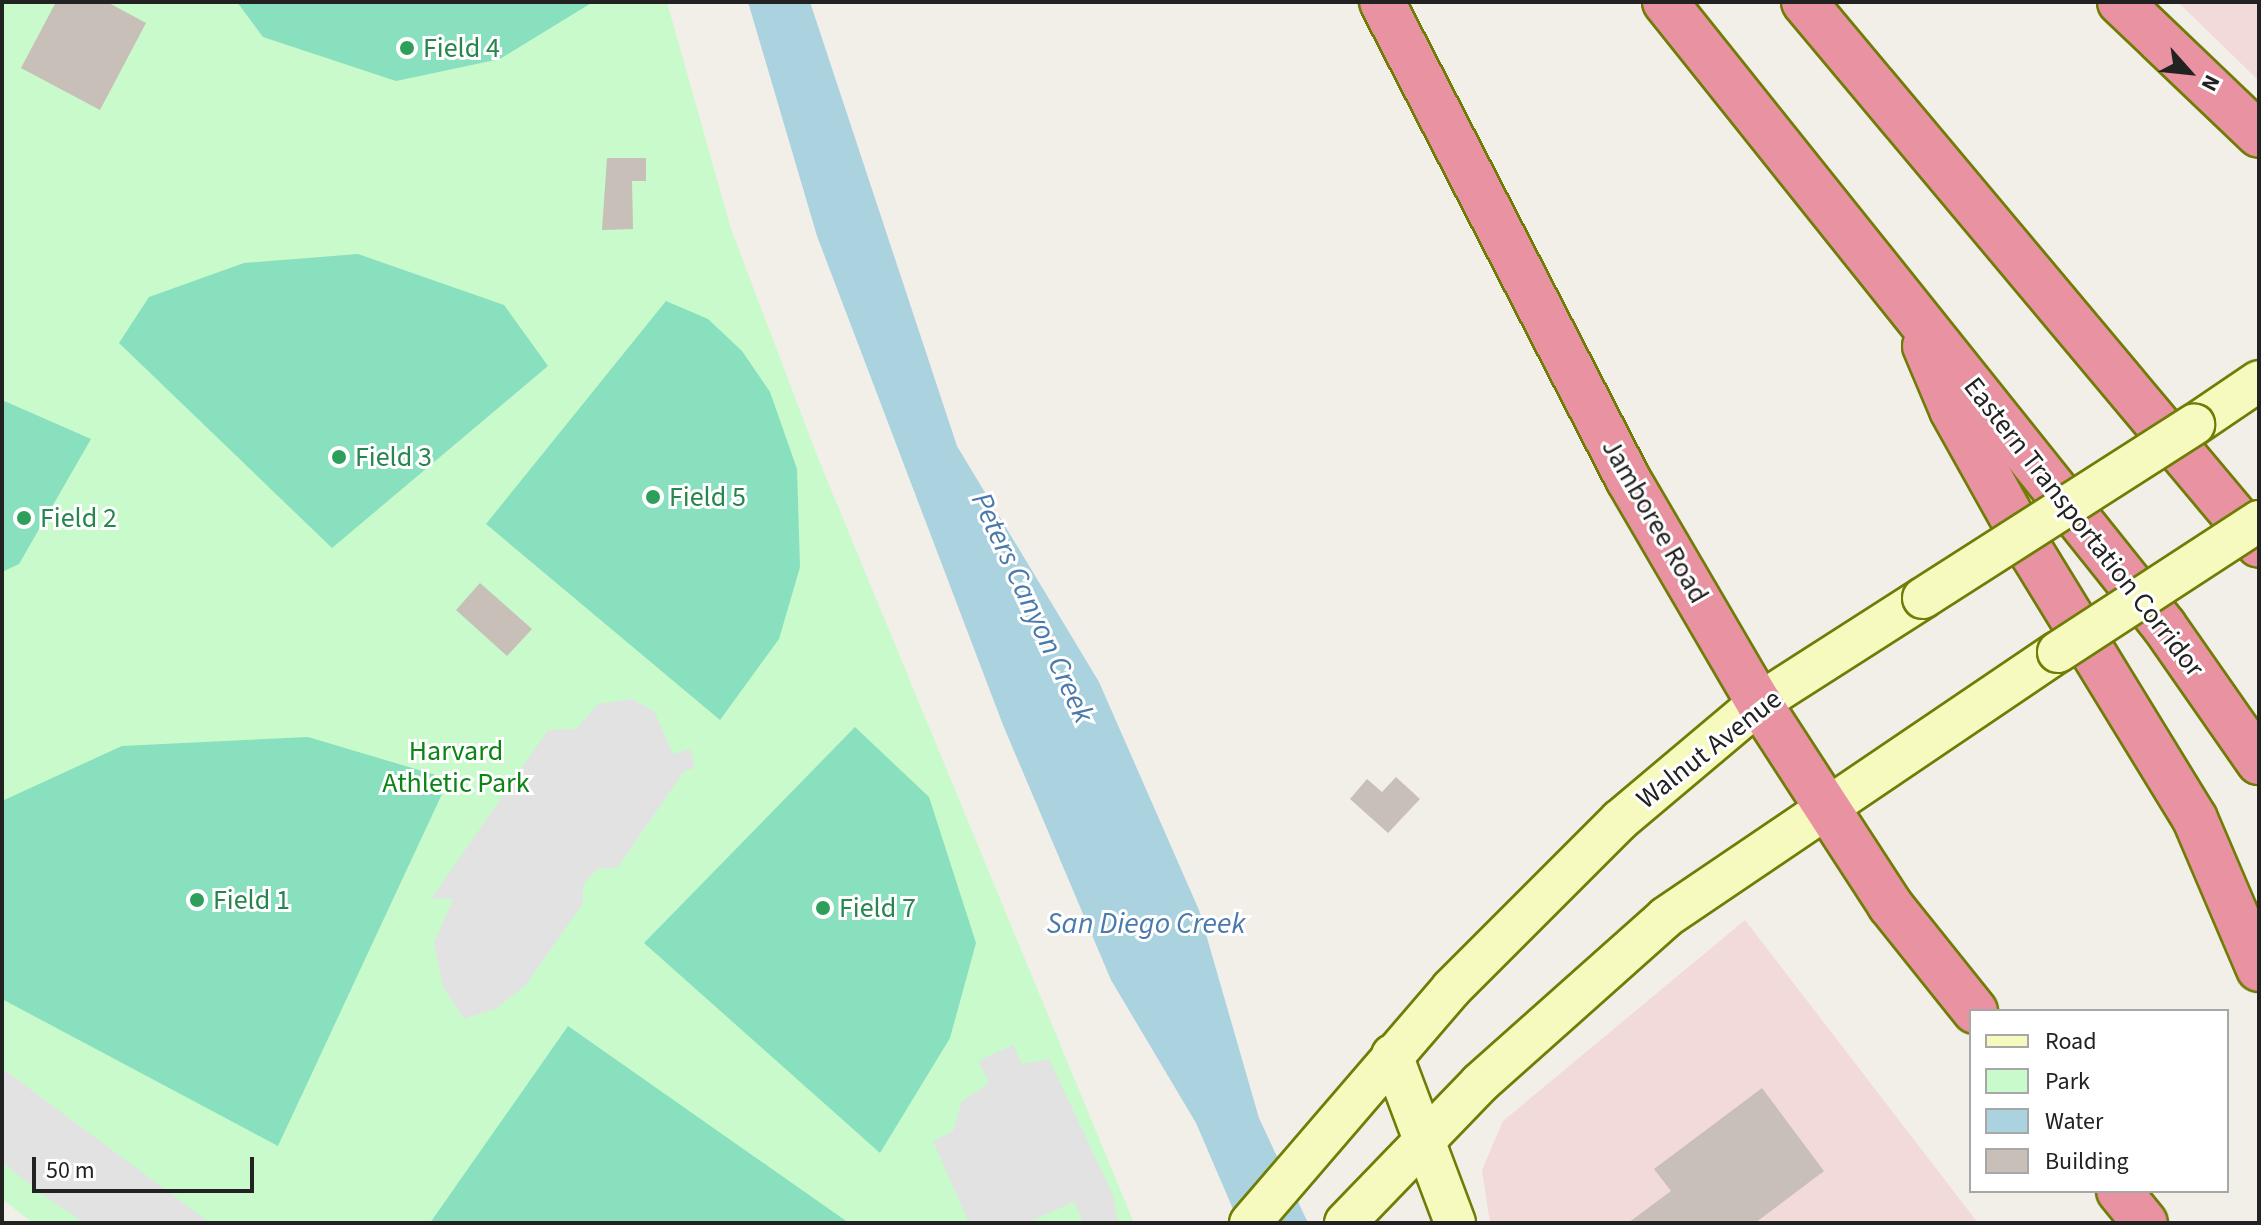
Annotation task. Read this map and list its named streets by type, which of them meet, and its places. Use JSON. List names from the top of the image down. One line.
{"streets":{"highway":["Jamboree Road","Eastern Transportation Corridor"],"main road":["Walnut Avenue"]},"crossings":[["Jamboree Road","Walnut Avenue"]],"water":["Peters Canyon Creek","San Diego Creek"],"parks":["Harvard Athletic Park"],"places":["Field 4","Field 3","Field 5","Field 2","Field 1","Field 7"],"legend":["Road","Park","Water","Building"],"scale_bar":"50 m","north":"bottom right"}
